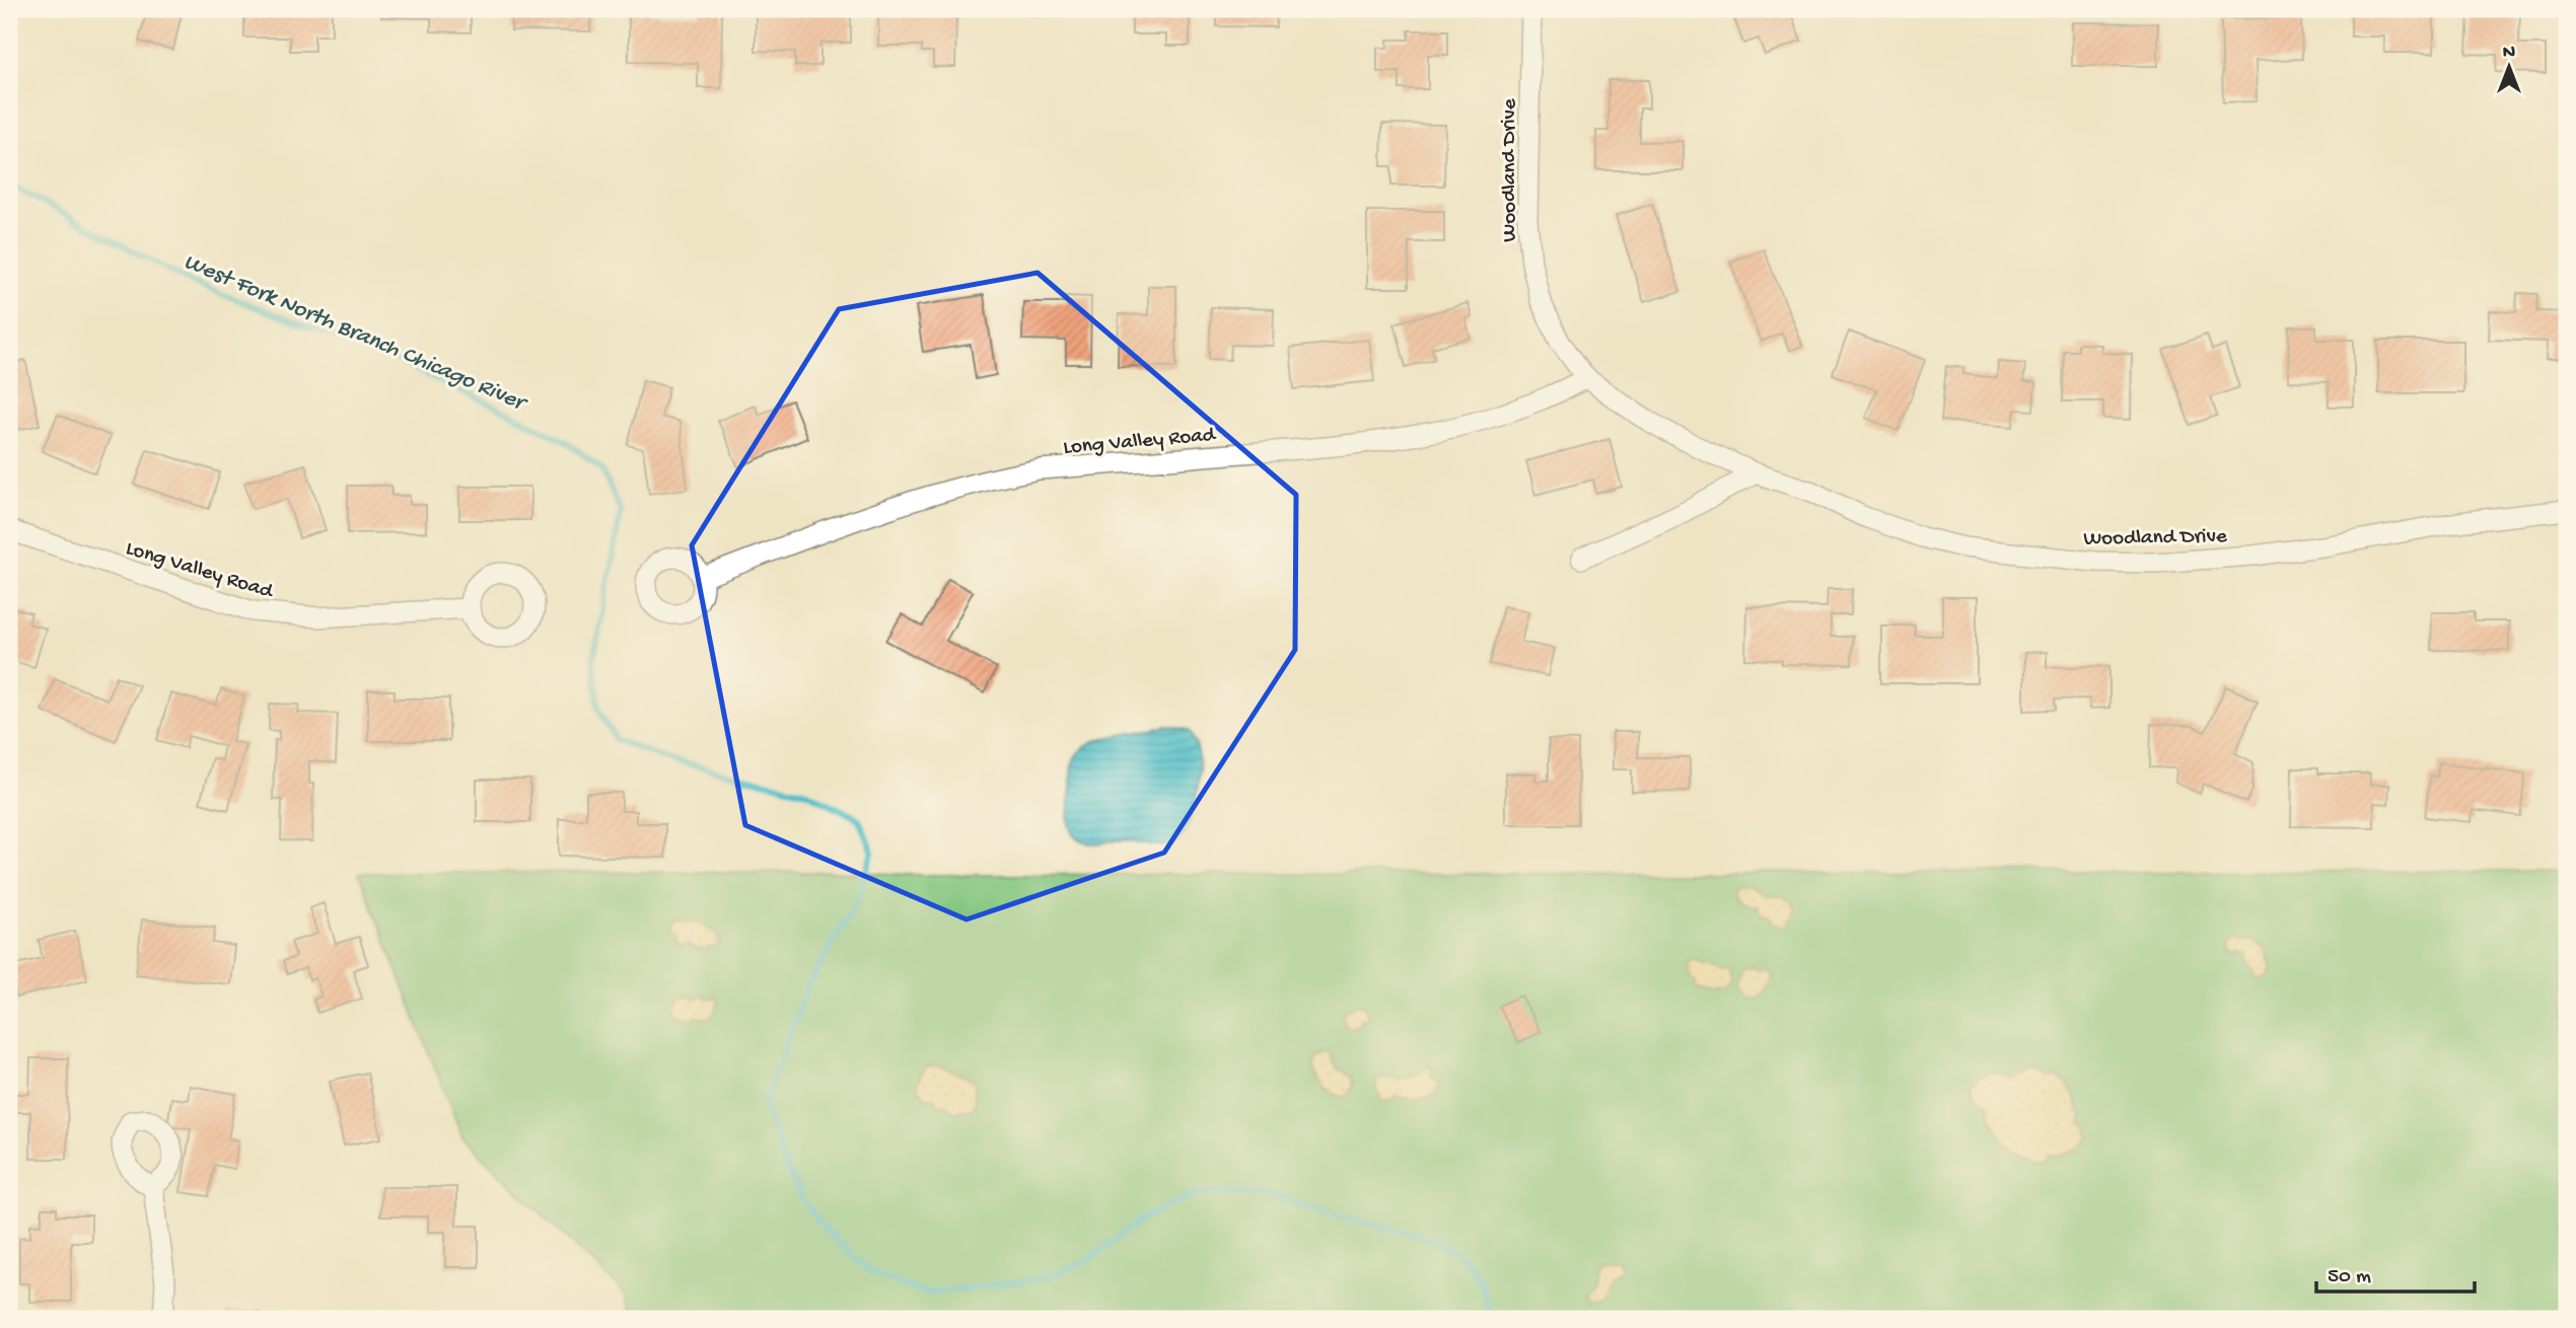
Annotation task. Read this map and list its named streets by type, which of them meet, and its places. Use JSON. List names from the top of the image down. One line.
{"streets":{"street":["Woodland Drive","Long Valley Road"]},"crossings":[["Woodland Drive","Long Valley Road"]],"water":["West Fork North Branch Chicago River"],"scale_bar":"50 m","north":"top"}
